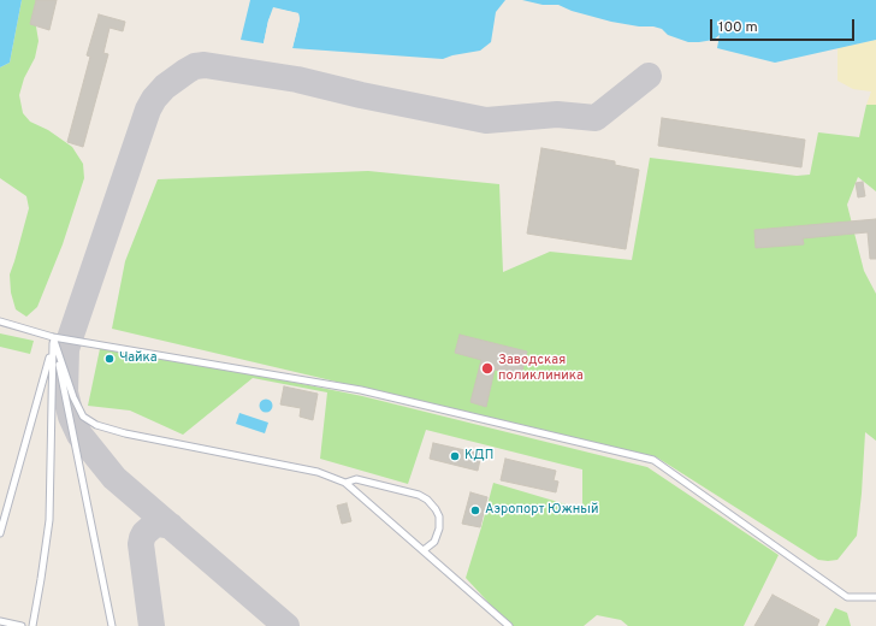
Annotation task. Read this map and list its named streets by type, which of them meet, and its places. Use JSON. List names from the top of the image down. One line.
{"places":["Чайка","Заводская поликлиника","КДП","Аэропорт Южный"],"scale_bar":"100 m"}
